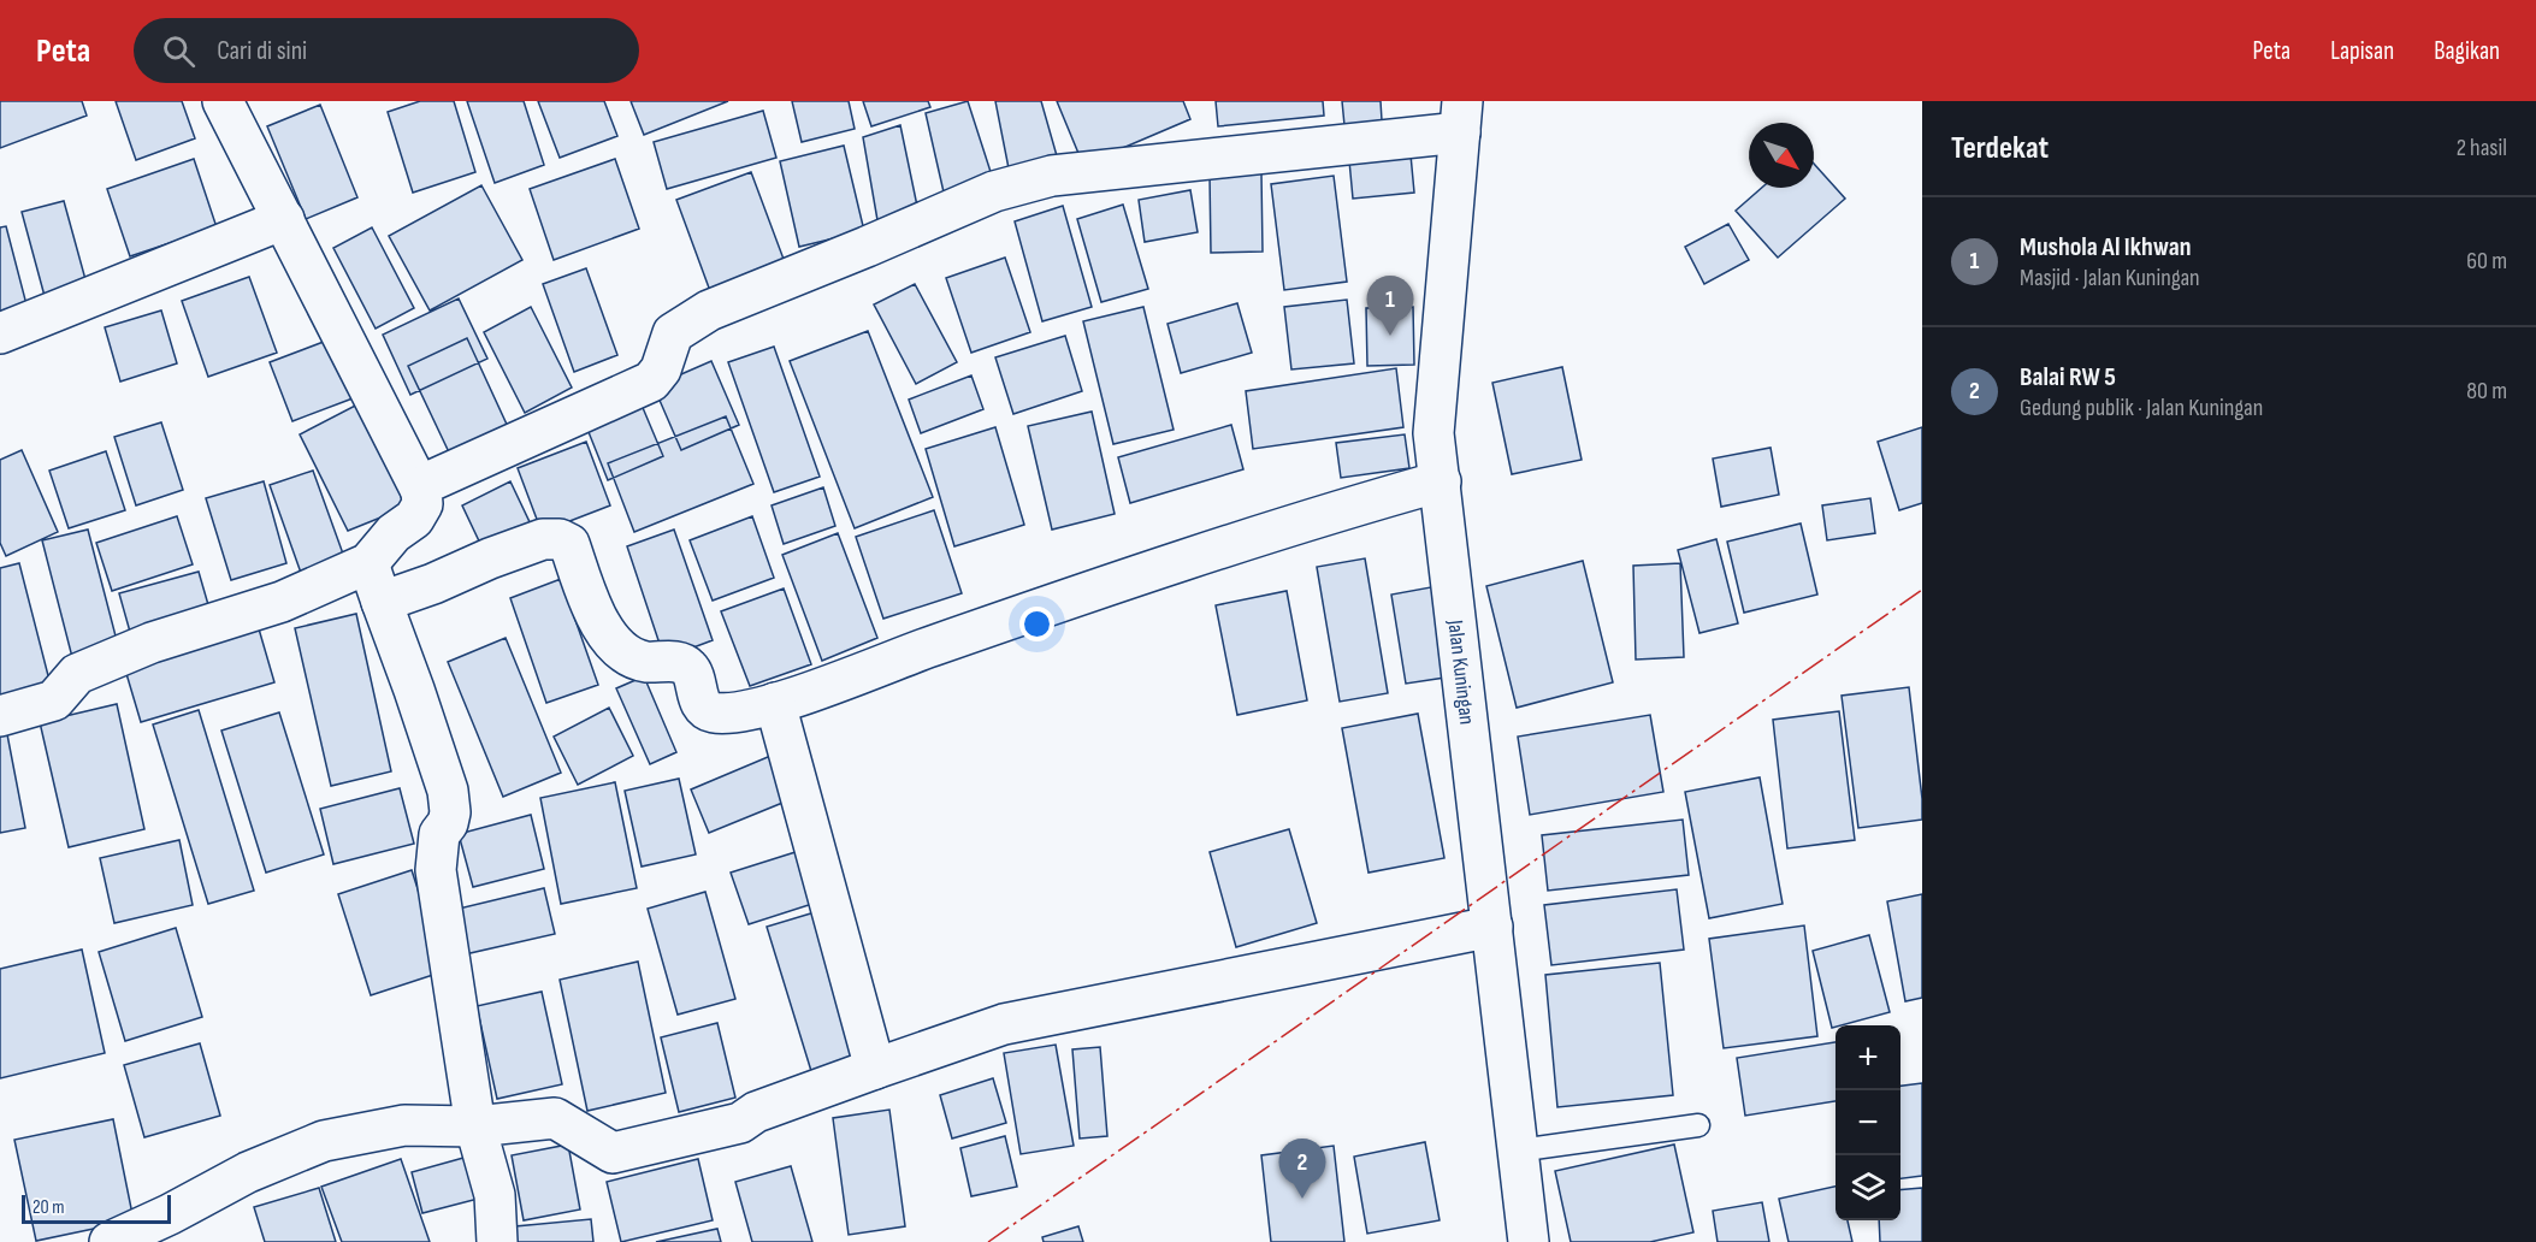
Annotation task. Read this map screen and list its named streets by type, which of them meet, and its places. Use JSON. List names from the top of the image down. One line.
{"streets":{"street":["Jalan Kuningan"]},"scale_bar":"20 m","north":"bottom right","page":{"header":"Peta","search":"Cari di sini","nav":["Peta","Lapisan","Bagikan"],"heading":["Terdekat","2 hasil"],"list":[{"mark":"1","name":"Mushola Al Ikhwan","note":"Masjid · Jalan Kuningan","value":"60 m"},{"mark":"2","name":"Balai RW 5","note":"Gedung publik · Jalan Kuningan","value":"80 m"}],"pins":["1","2"],"map_buttons":["+","−"],"scale":"20 m"}}
